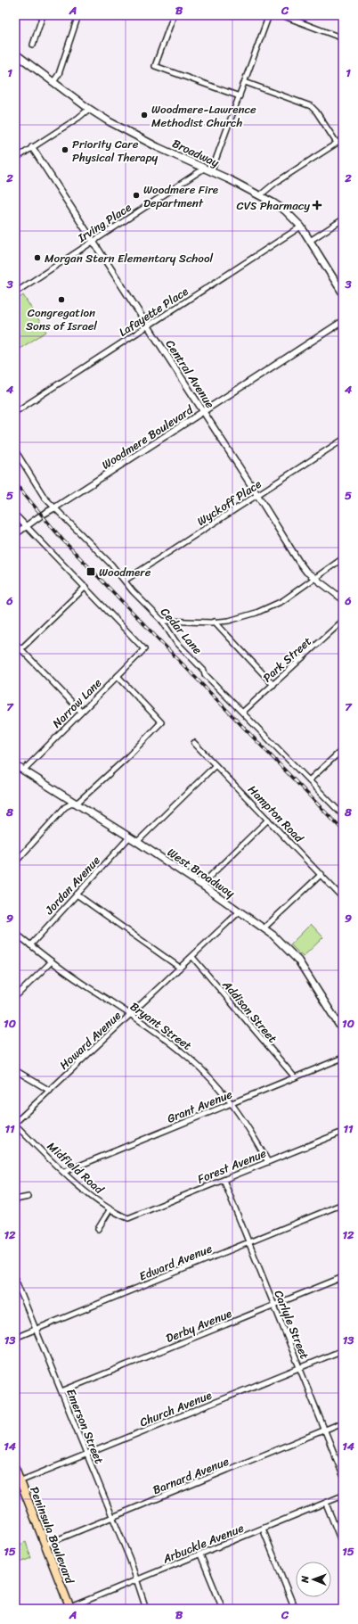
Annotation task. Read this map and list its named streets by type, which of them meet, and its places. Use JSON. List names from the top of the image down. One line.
{"streets":{"main road":["Broadway","West Broadway","Peninsula Boulevard"],"street":["Irving Place","Lafayette Place","Central Avenue","Woodmere Boulevard","Wyckoff Place","Cedar Lane","Park Street","Narrow Lane","Hampton Road","Jordan Avenue","Addison Street","Bryant Street","Howard Avenue","Grant Avenue","Forest Avenue","Midfield Road","Edward Avenue","Carlyle Street","Derby Avenue","Church Avenue","Emerson Street","Barnard Avenue","Arbuckle Avenue"]},"crossings":[["Broadway","Irving Place"],["Broadway","Lafayette Place"],["Irving Place","Central Avenue"],["Lafayette Place","Central Avenue"],["Central Avenue","Woodmere Boulevard"],["Central Avenue","Wyckoff Place"],["Woodmere Boulevard","Cedar Lane"],["Wyckoff Place","Cedar Lane"],["Cedar Lane","Park Street"],["Narrow Lane","West Broadway"],["West Broadway","Jordan Avenue"],["West Broadway","Howard Avenue"],["Jordan Avenue","Bryant Street"],["Addison Street","Howard Avenue"],["Addison Street","Grant Avenue"],["Bryant Street","Howard Avenue"],["Bryant Street","Grant Avenue"],["Bryant Street","Forest Avenue"],["Howard Avenue","Midfield Road"],["Grant Avenue","Midfield Road"],["Forest Avenue","Midfield Road"],["Forest Avenue","Carlyle Street"],["Edward Avenue","Carlyle Street"],["Edward Avenue","Emerson Street"],["Carlyle Street","Derby Avenue"],["Carlyle Street","Church Avenue"],["Carlyle Street","Barnard Avenue"],["Derby Avenue","Emerson Street"],["Church Avenue","Emerson Street"],["Church Avenue","Peninsula Boulevard"],["Emerson Street","Barnard Avenue"],["Emerson Street","Arbuckle Avenue"],["Barnard Avenue","Peninsula Boulevard"],["Peninsula Boulevard","Arbuckle Avenue"]],"places":{"other":["Woodmere-Lawrence Methodist Church","Priority Care Physical Therapy","Woodmere Fire Department","Morgan Stern Elementary School","Congregation Sons of Israel"],"health":["CVS Pharmacy"],"transit":["Woodmere"]},"north":"left","grid":{"columns":["A","B","C"],"rows":["1","2","3","4","5","6","7","8","9","10","11","12","13","14","15"]}}
